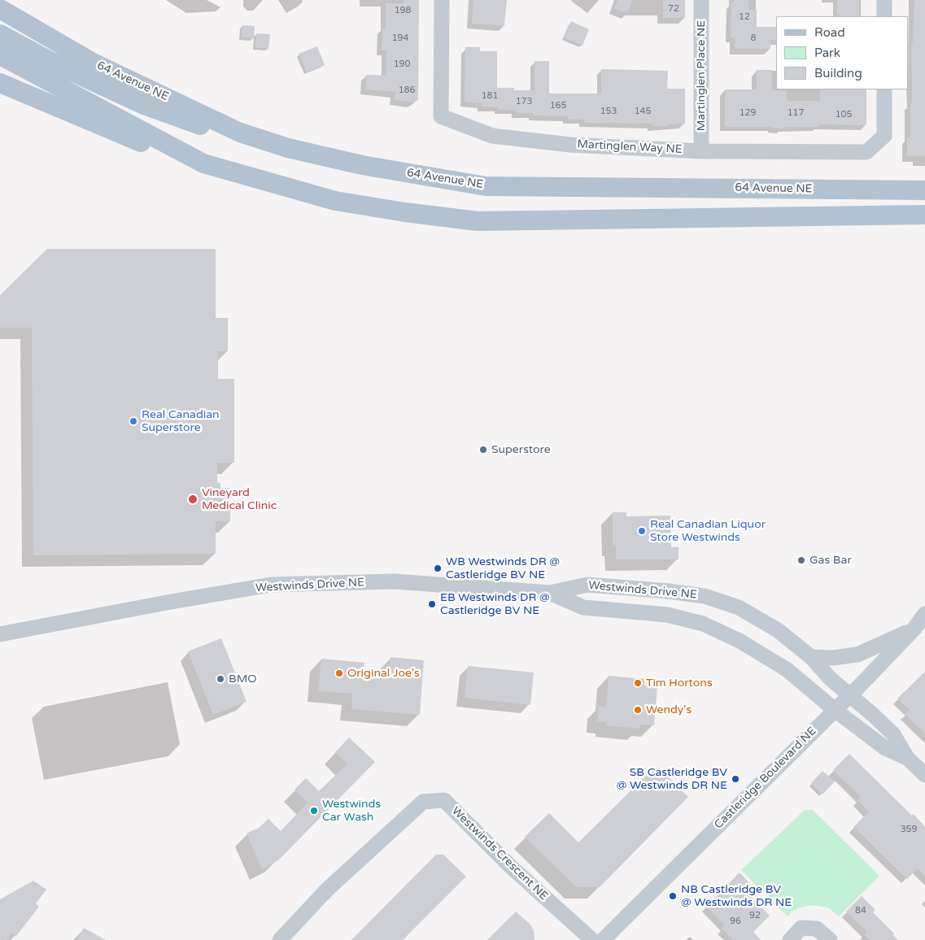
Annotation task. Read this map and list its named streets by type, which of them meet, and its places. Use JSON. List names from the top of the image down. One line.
{"streets":{"main road":["64 Avenue NE"],"street":["Martinglen Place NE","Martinglen Way NE","Westwinds Drive NE","Castleridge Boulevard NE","Westwinds Crescent NE"]},"crossings":[["Martinglen Place NE","Martinglen Way NE"],["Westwinds Drive NE","Castleridge Boulevard NE"]],"places":["Real Canadian Superstore","Superstore","Vineyard Medical Clinic","Real Canadian Liquor Store Westwinds","Gas Bar","WB Westwinds DR @ Castleridge BV NE","EB Westwinds DR @ Castleridge BV NE","Original Joe's","BMO","Tim Hortons","Wendy's","SB Castleridge BV @ Westwinds DR NE","Westwinds Car Wash","NB Castleridge BV @ Westwinds DR NE"],"house_numbers":["72","198","12","194","8","190","186","181","173","165","153","145","129","117","105","359","84","92","96"],"legend":["Road","Park","Building"]}
